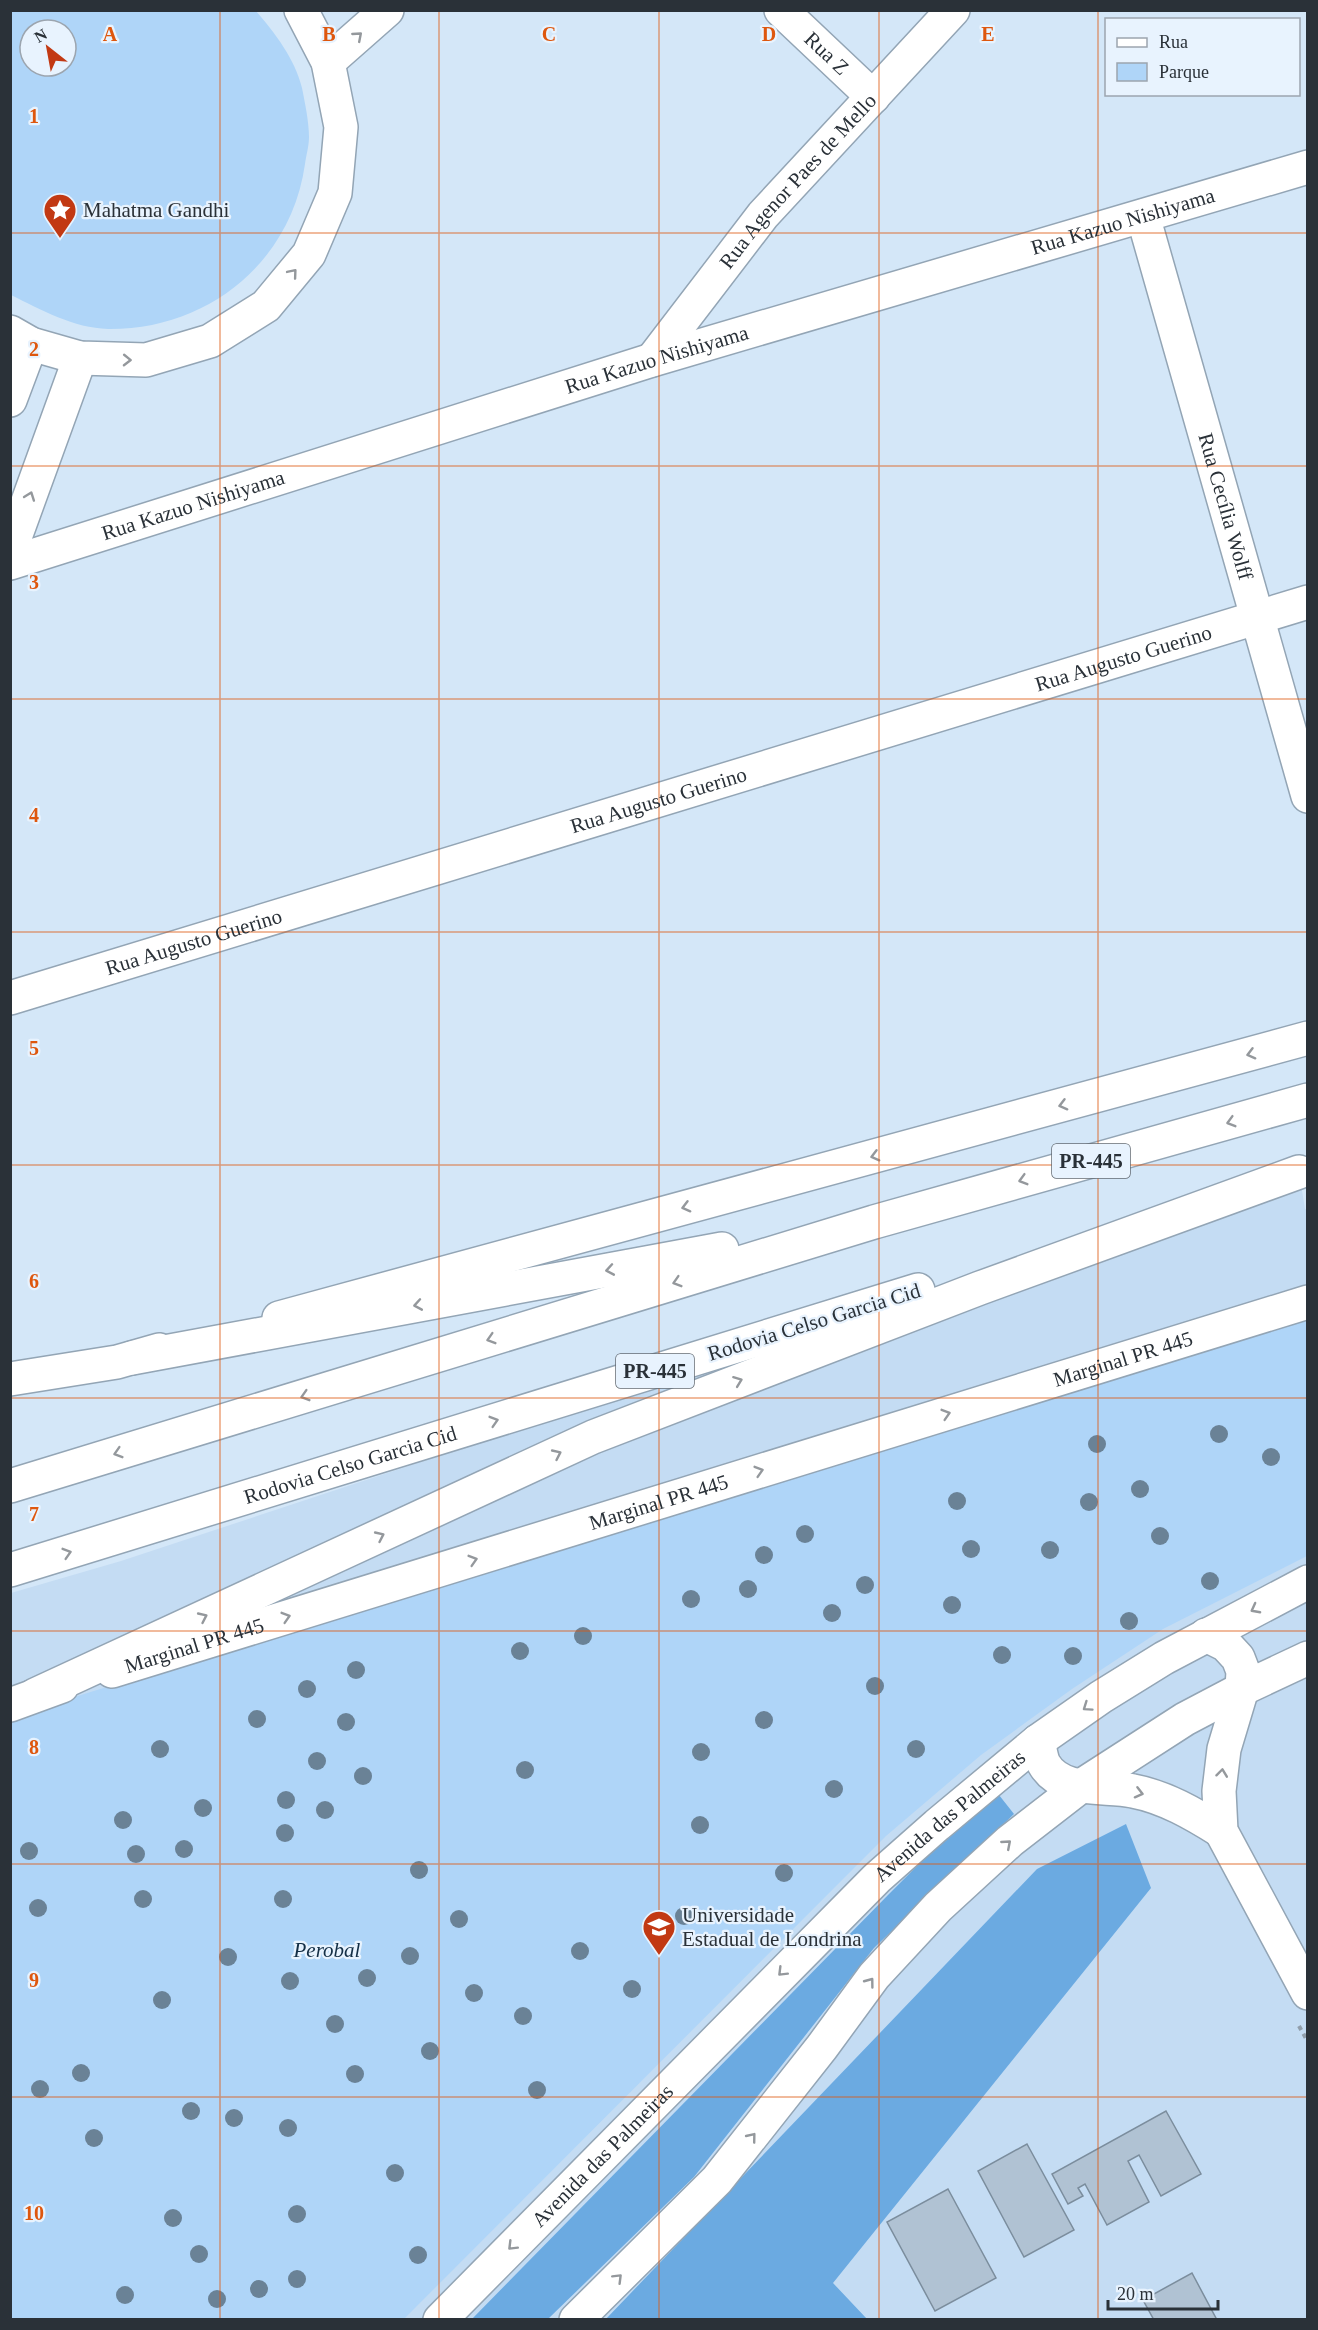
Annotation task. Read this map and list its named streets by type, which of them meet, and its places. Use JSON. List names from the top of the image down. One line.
{"streets":{"main road":["Rua Z","Rua Agenor Paes de Mello","Rua Kazuo Nishiyama","Rua Cecília Wolff","Rua Augusto Guerino","PR-445","Rodovia Celso Garcia Cid","Marginal PR 445","Avenida das Palmeiras"]},"crossings":[["Rua Z","Rua Agenor Paes de Mello"],["Rua Agenor Paes de Mello","Rua Kazuo Nishiyama"],["Rua Kazuo Nishiyama","Rua Cecília Wolff"],["Rua Cecília Wolff","Rua Augusto Guerino"]],"parks":["Perobal"],"places":{"place":["Mahatma Gandhi"],"school or university":["Universidade Estadual de Londrina"]},"legend":["Rua","Parque"],"scale_bar":"20 m","north":"top left","grid":{"columns":["A","B","C","D","E"],"rows":["1","2","3","4","5","6","7","8","9","10"]}}
